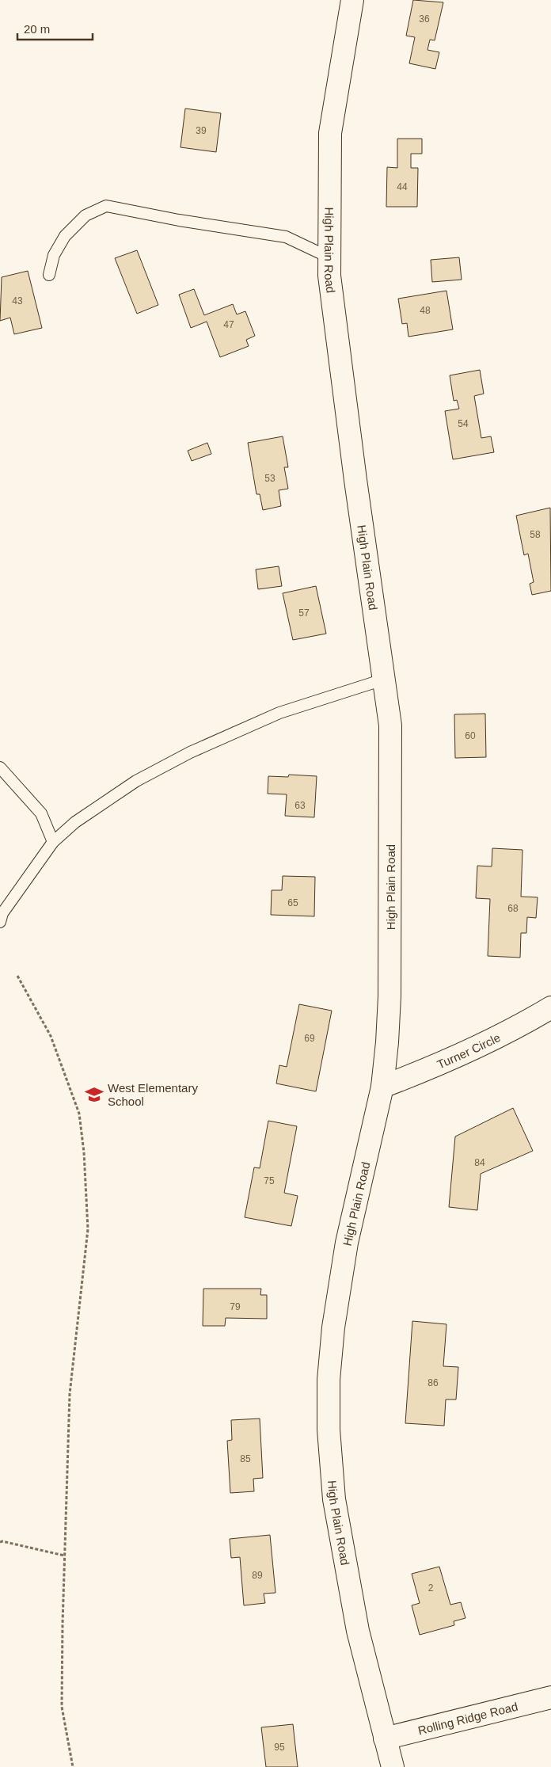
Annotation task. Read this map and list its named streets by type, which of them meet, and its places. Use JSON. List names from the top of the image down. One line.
{"streets":{"street":["High Plain Road","Turner Circle","Rolling Ridge Road"]},"crossings":[["High Plain Road","Turner Circle"],["High Plain Road","Rolling Ridge Road"]],"places":{"school or university":["West Elementary School"]},"house_numbers":["36","39","44","43","48","47","54","53","58","57","60","63","65","68","69","84","75","79","86","85","89","2","95"],"scale_bar":"20 m"}
